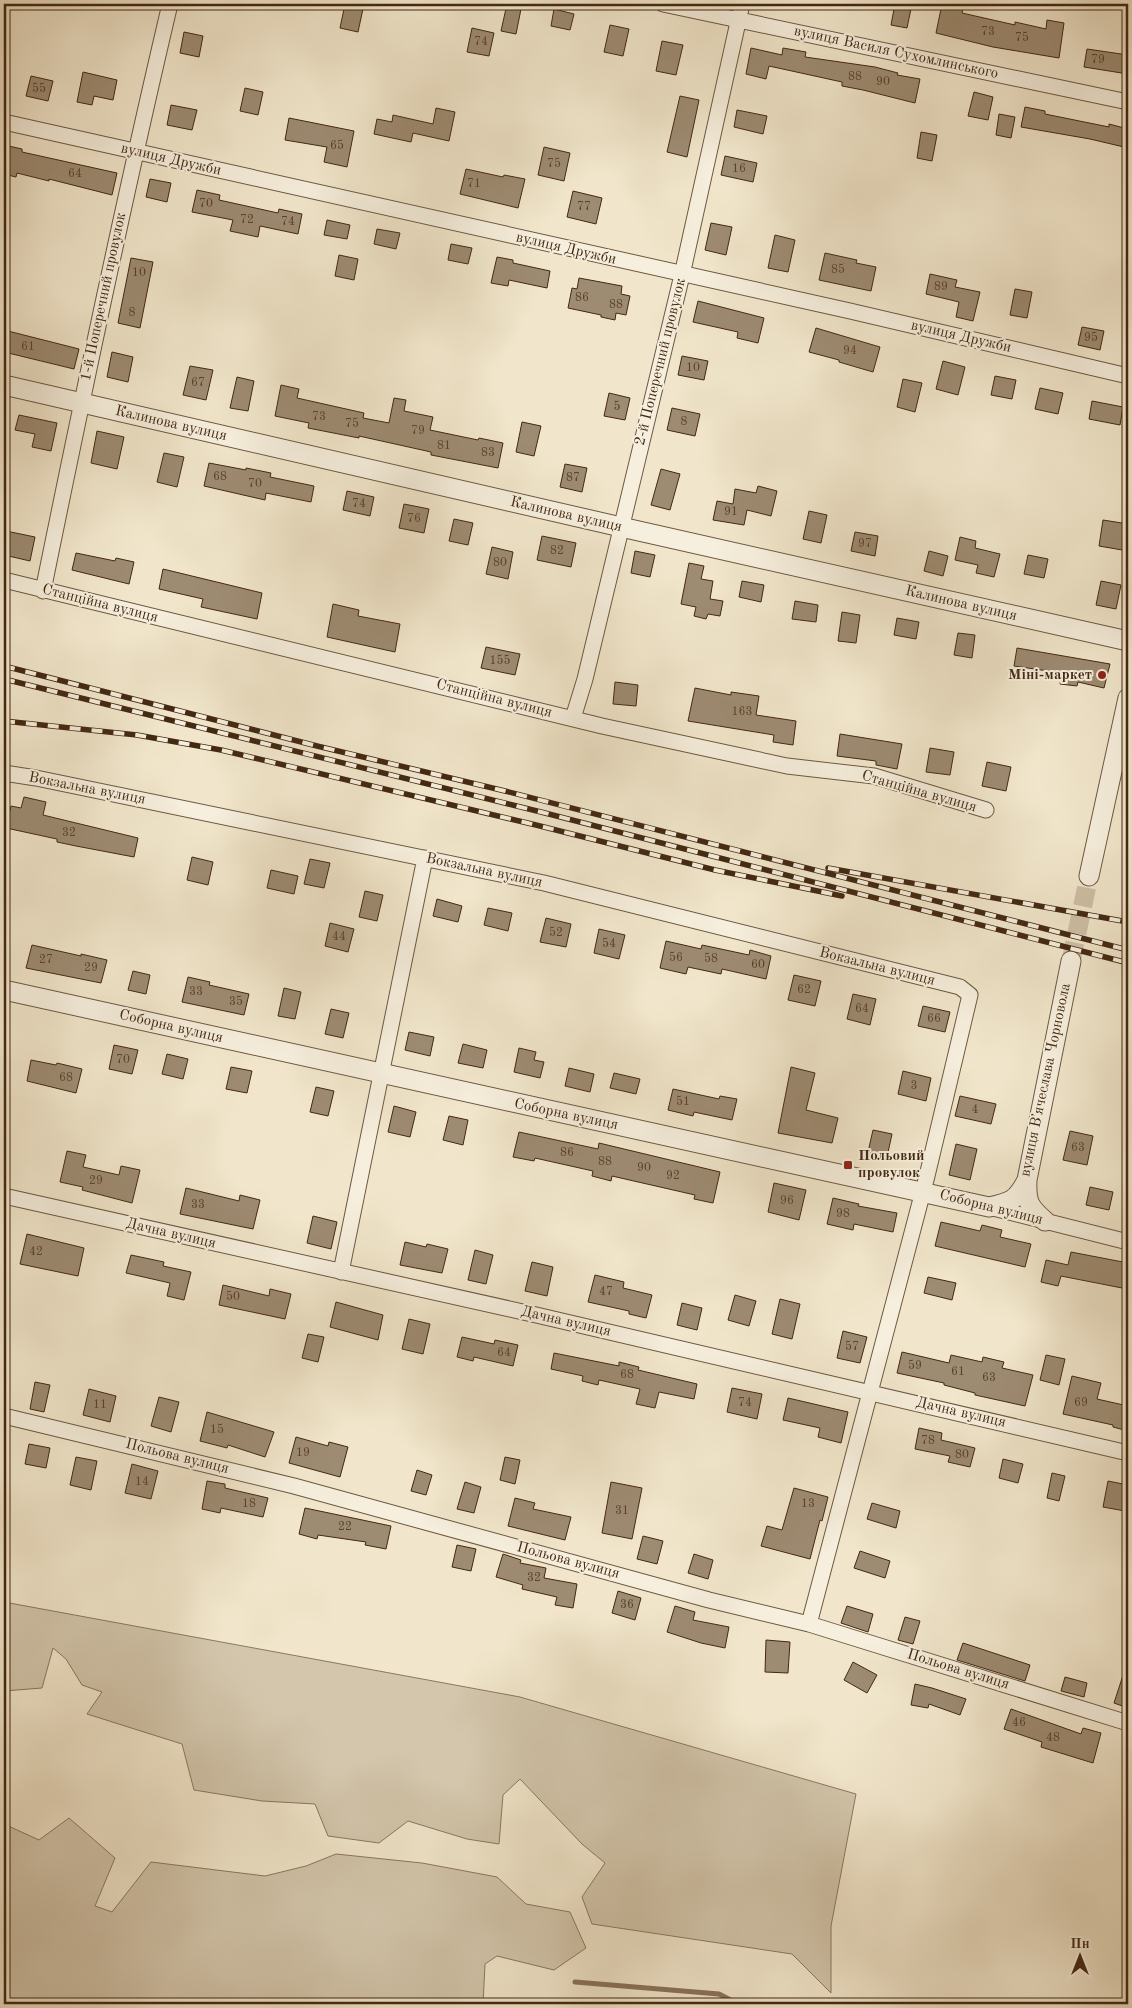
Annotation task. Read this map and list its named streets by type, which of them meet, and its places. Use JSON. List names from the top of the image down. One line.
{"streets":{"street":["вулиця Василя Сухомлинського","вулиця Дружби","1-й Поперечний провулок","2-й Поперечний провулок","Калинова вулиця","Станційна вулиця","Вокзальна вулиця","Соборна вулиця","вулиця Вʼячеслава Чорновола","Дачна вулиця","Польова вулиця"]},"crossings":[["вулиця Василя Сухомлинського","2-й Поперечний провулок"],["вулиця Дружби","1-й Поперечний провулок"],["вулиця Дружби","2-й Поперечний провулок"],["1-й Поперечний провулок","Калинова вулиця"],["1-й Поперечний провулок","Станційна вулиця"],["2-й Поперечний провулок","Калинова вулиця"],["2-й Поперечний провулок","Станційна вулиця"],["Вокзальна вулиця","Соборна вулиця"],["Соборна вулиця","вулиця Вʼячеслава Чорновола"]],"places":{"other":["Міні-маркет"],"transit":["Польовий провулок"]},"house_numbers":["73","75","74","79","88","90","55","65","75","16","64","71","70","77","72","74","85","10","89","86","88","8","95","61","94","10","67","5","73","8","75","79","81","83","68","87","70","74","91","76","97","82","80","155","163","32","52","44","54","56","58","27","60","29","62","33","35","64","66","70","68","3","51","4","63","86","88","90","92","29","96","33","98","42","47","50","57","64","59","61","68","63","74","69","11","15","78","19","80","14","18","13","31","22","32","36","46","48"],"north":"top"}
